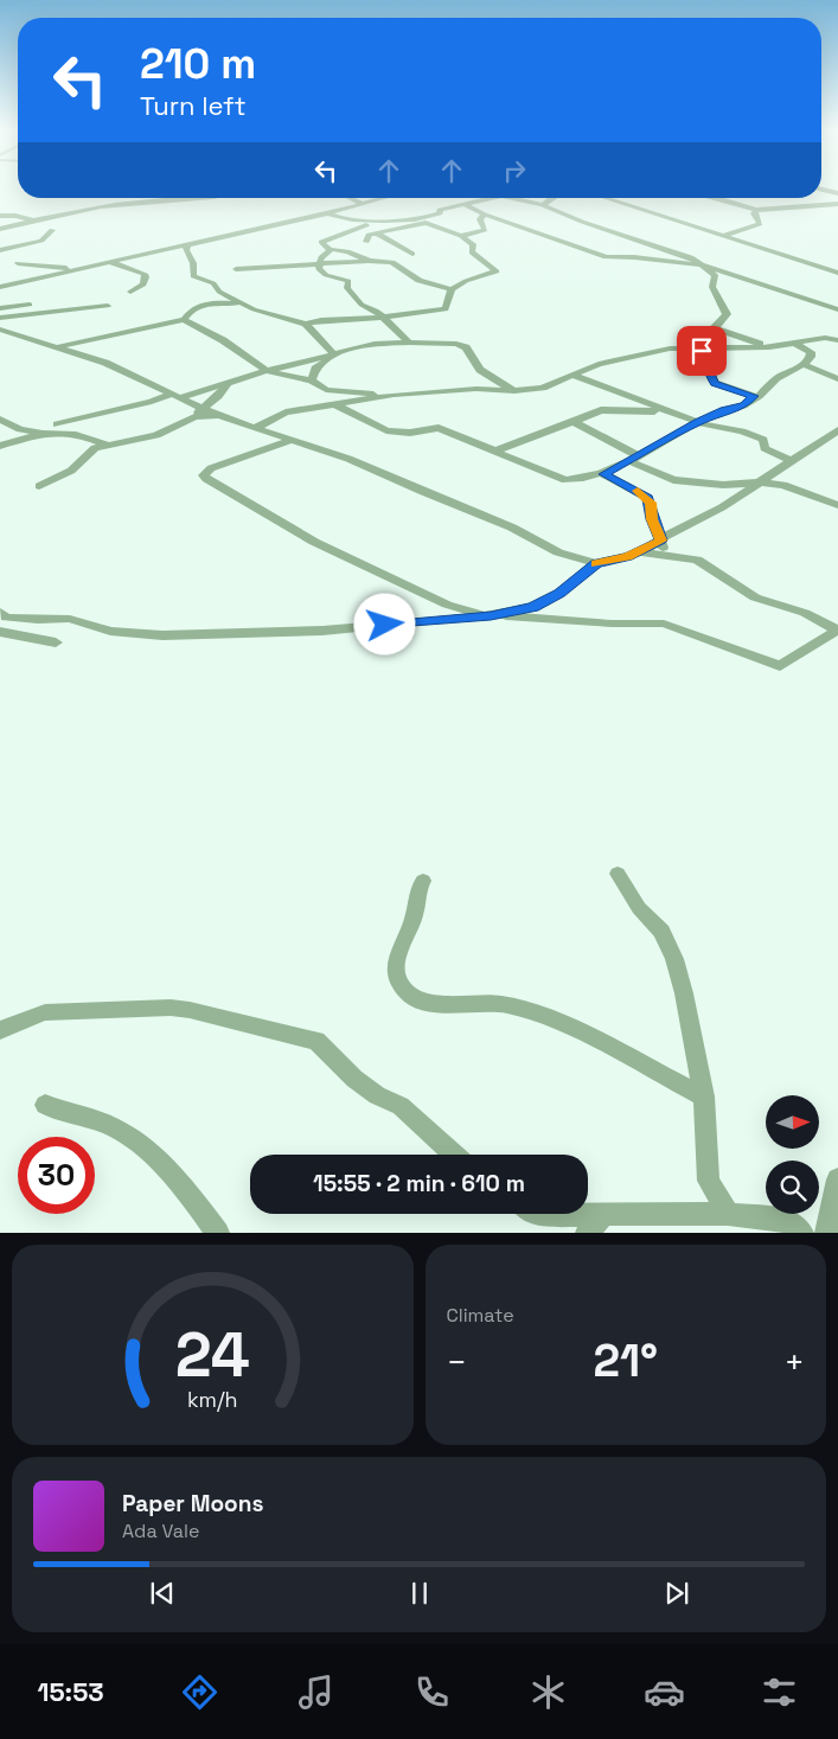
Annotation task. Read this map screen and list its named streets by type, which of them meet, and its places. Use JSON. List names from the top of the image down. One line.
{"north":"right","page":{"turn":["210 m","Turn left"],"limit":"30","trip":"15:55 · 2 min · 610 m","tile":"Climate","heat":["−","21°","+"],"song":["Paper Moons","Ada Vale"],"tabs":"15:53","gauge":["24","km/h"]}}
